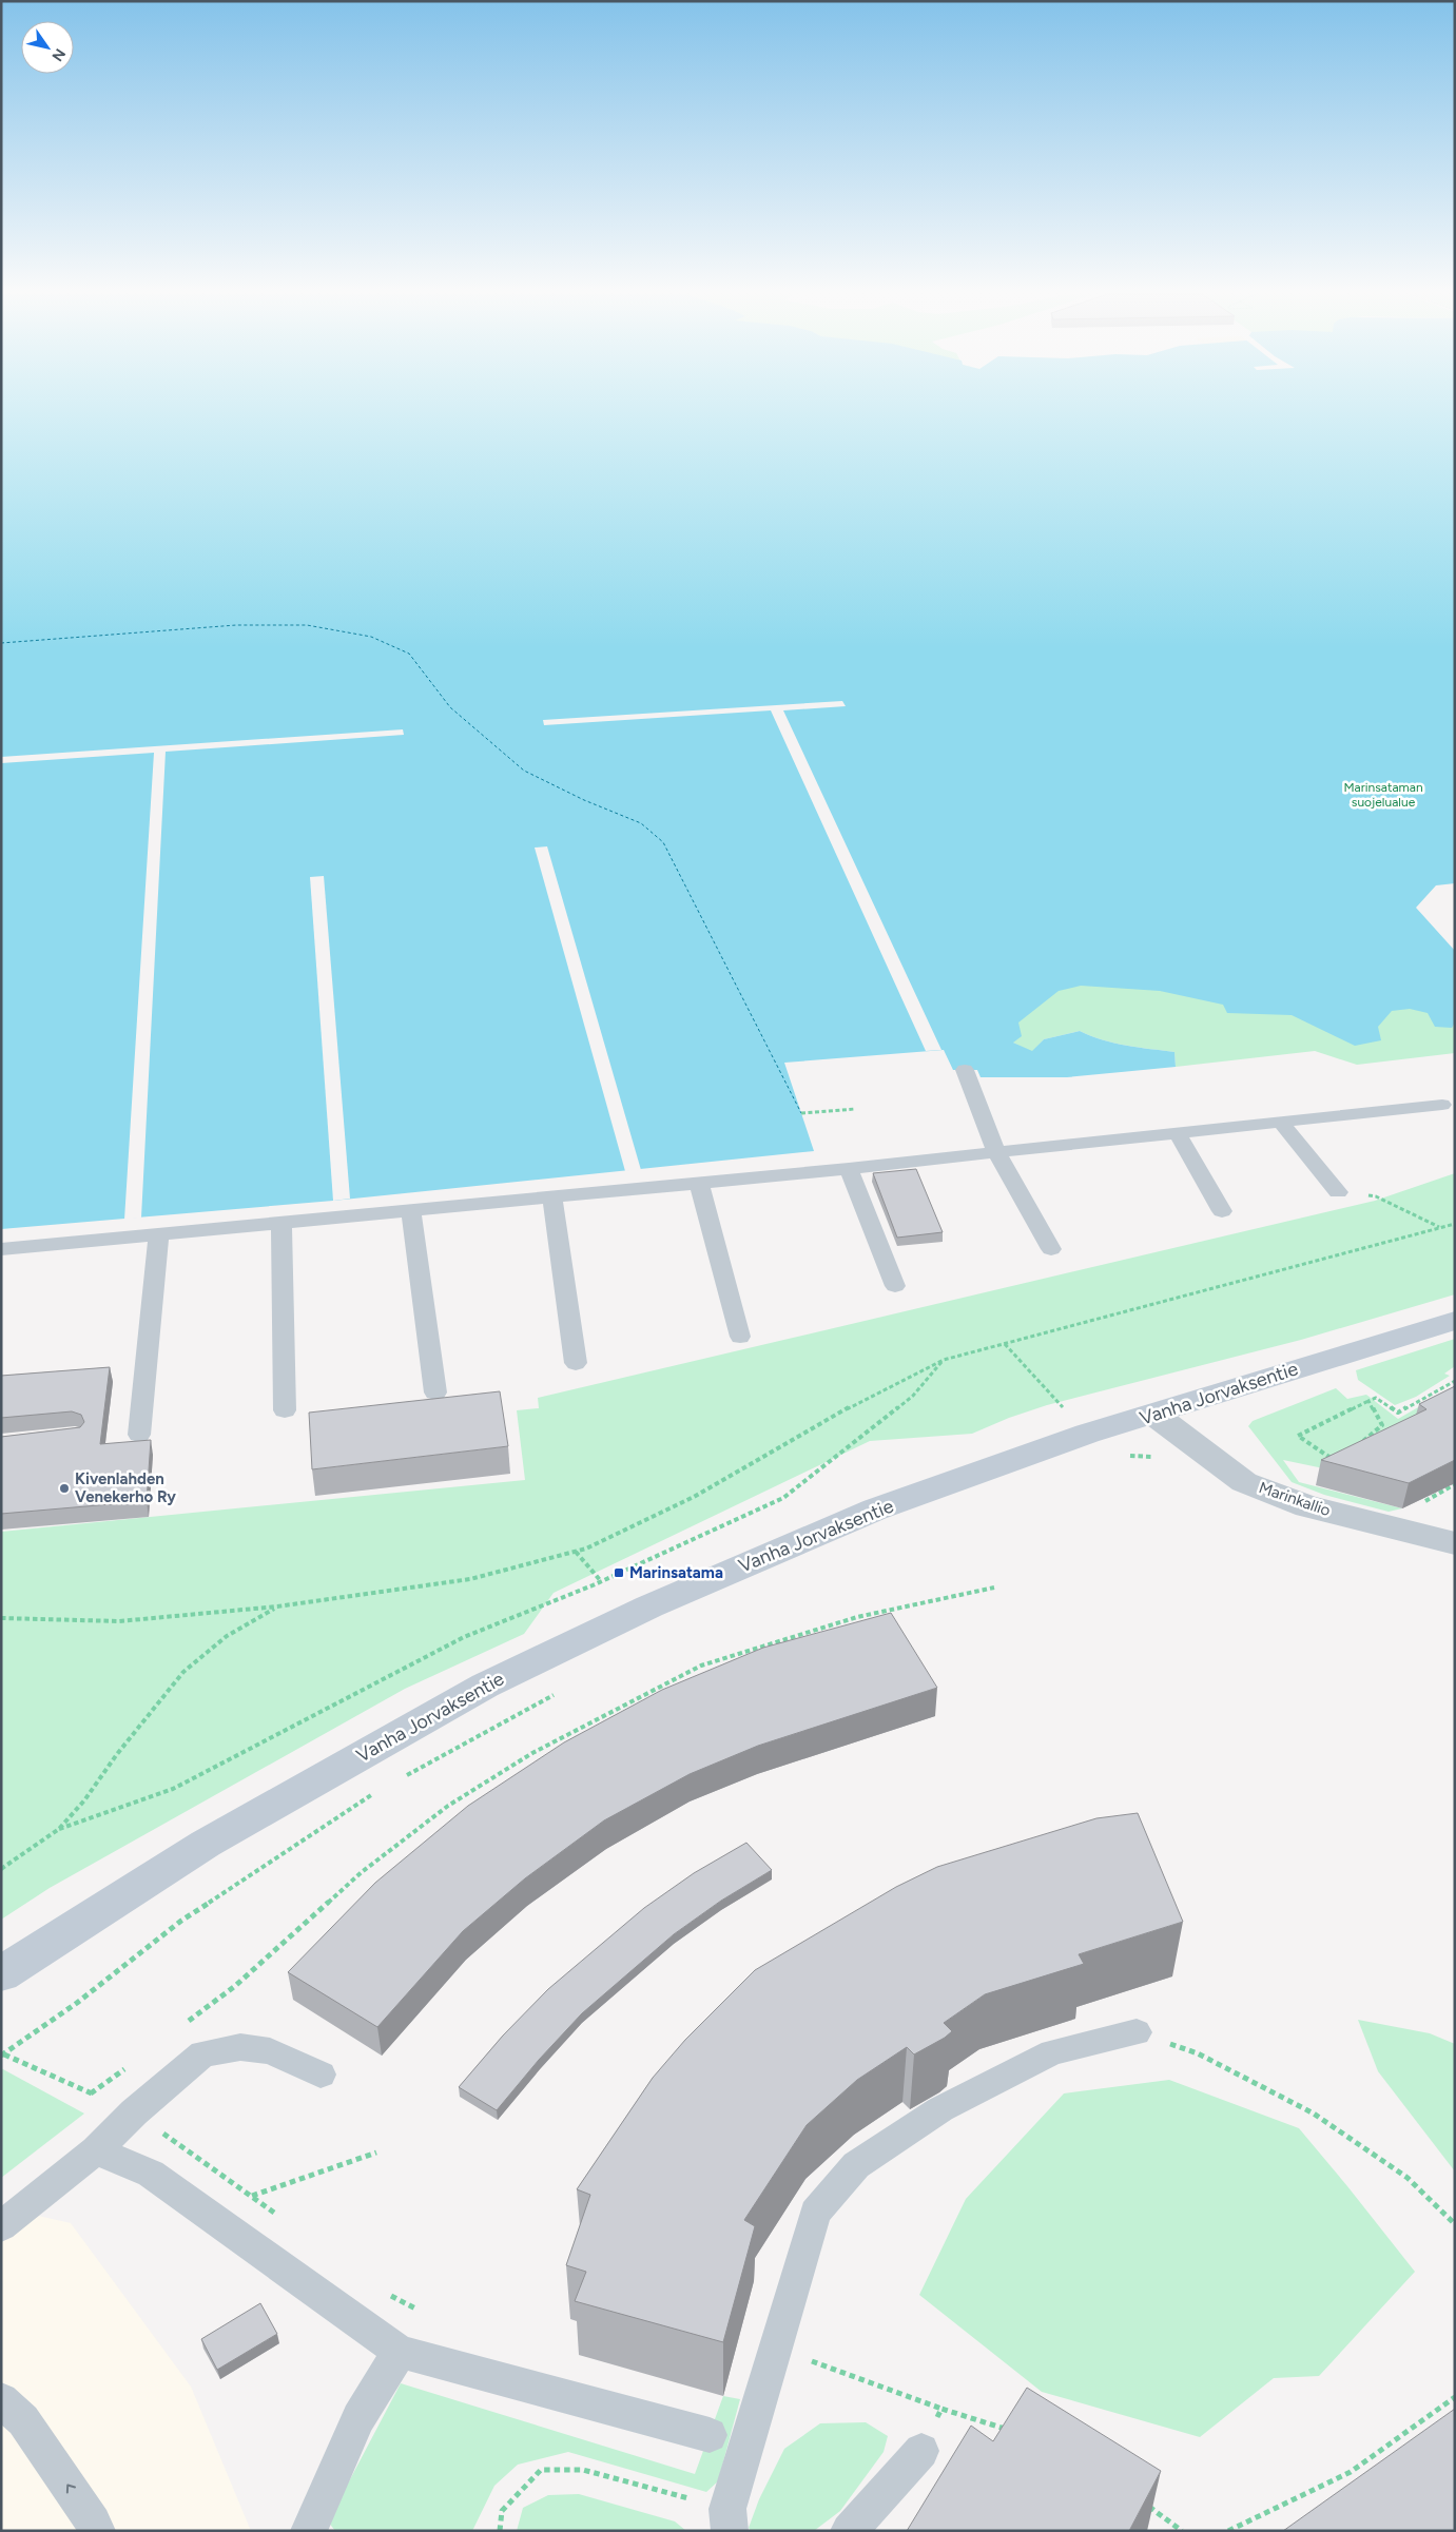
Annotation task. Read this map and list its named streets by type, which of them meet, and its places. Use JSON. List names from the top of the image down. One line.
{"streets":{"main road":["Vanha Jorvaksentie"],"street":["Marinkallio"]},"crossings":[["Vanha Jorvaksentie","Marinkallio"]],"parks":["Marinsataman suojelualue"],"places":{"other":["Kivenlahden Venekerho Ry"],"transit":["Marinsatama"]},"north":"bottom right"}
